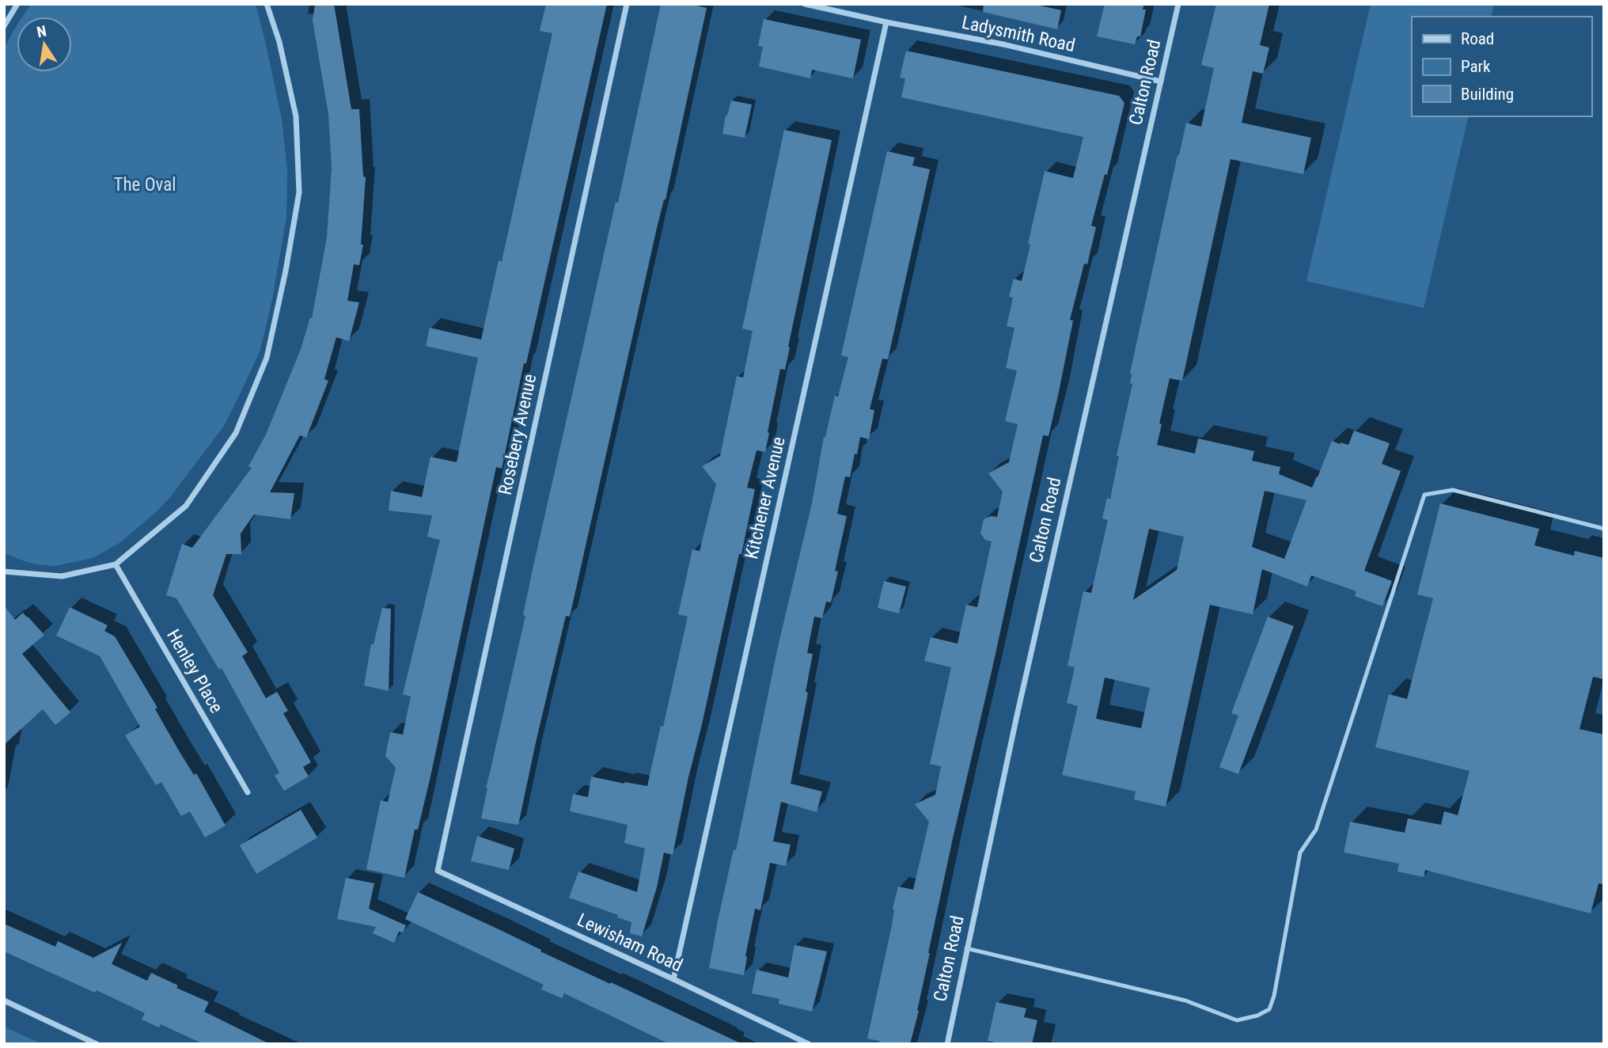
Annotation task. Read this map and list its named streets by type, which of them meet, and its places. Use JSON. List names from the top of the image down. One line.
{"streets":{"street":["Ladysmith Road","Calton Road","Rosebery Avenue","Kitchener Avenue","Henley Place","Lewisham Road"]},"crossings":[["Ladysmith Road","Calton Road"],["Ladysmith Road","Kitchener Avenue"],["Rosebery Avenue","Lewisham Road"],["Kitchener Avenue","Lewisham Road"]],"parks":["The Oval"],"legend":["Road","Park","Building"],"north":"top"}
